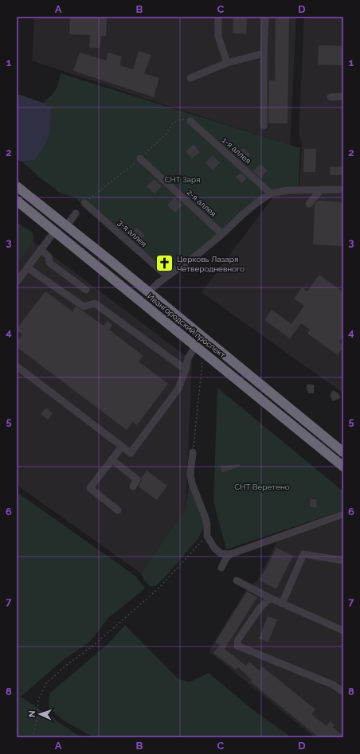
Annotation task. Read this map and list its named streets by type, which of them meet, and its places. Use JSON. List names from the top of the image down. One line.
{"streets":{"highway":["Ивангородский проспект"],"street":["1-я аллея","2-я аллея","3-я аллея"]},"parks":["СНТ Заря","СНТ Веретено"],"places":{"church":["Церковь Лазаря Четверодневного"]},"north":"left","grid":{"columns":["A","B","C","D"],"rows":["1","2","3","4","5","6","7","8"]}}
